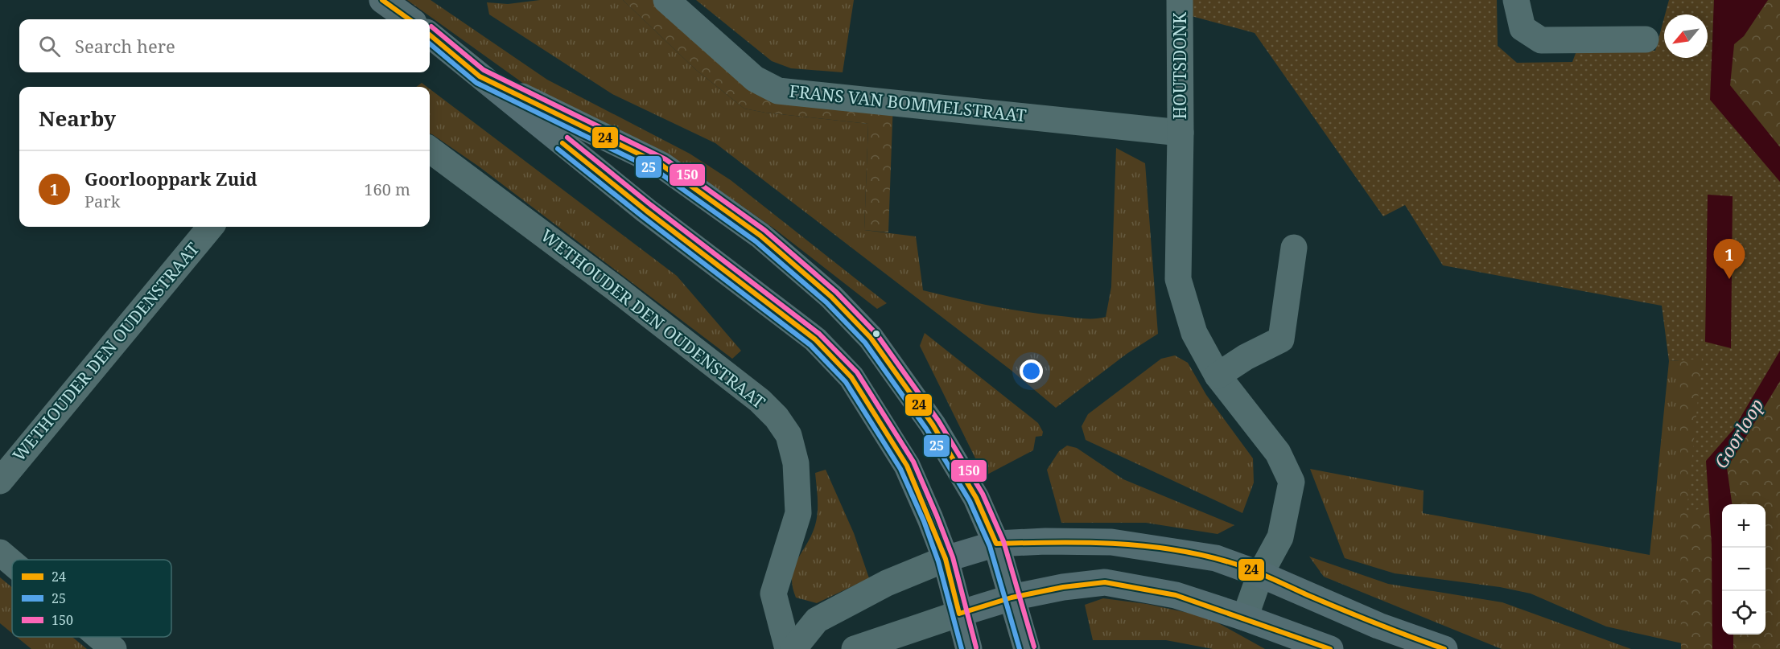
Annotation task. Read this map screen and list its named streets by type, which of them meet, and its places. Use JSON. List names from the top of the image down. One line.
{"streets":{"street":["HOUTSDONK","FRANS VAN BOMMELSTRAAT","WETHOUDER DEN OUDENSTRAAT"]},"crossings":[["HOUTSDONK","FRANS VAN BOMMELSTRAAT"]],"water":["Goorloop"],"lines":["transit line 24","transit line 150","transit line 25"],"legend":["24","25","150"],"north":"bottom left","page":{"search":"Search here","heading":"Nearby","list":[{"mark":"1","name":"Goorlooppark Zuid","note":"Park","value":"160 m"}],"pins":"1","map_buttons":["+","−"]}}
